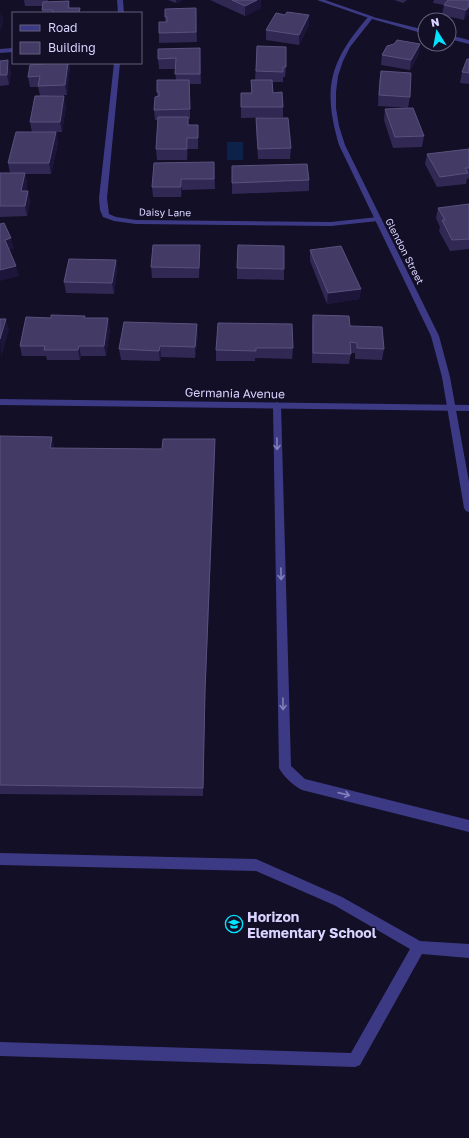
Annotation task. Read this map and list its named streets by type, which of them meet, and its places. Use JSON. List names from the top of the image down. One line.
{"streets":{"street":["Daisy Lane","Glendon Street","Germania Avenue"]},"crossings":[["Daisy Lane","Glendon Street"],["Glendon Street","Germania Avenue"]],"places":{"school or university":["Horizon Elementary School"]},"legend":["Road","Building"],"north":"top"}
